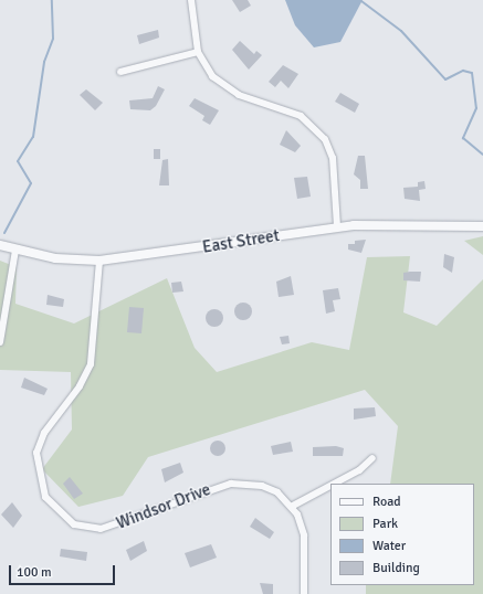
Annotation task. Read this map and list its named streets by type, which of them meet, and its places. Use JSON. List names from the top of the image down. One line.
{"streets":{"street":["East Street","Windsor Drive"]},"crossings":[["East Street","Windsor Drive"]],"legend":["Road","Park","Water","Building"],"scale_bar":"100 m"}
